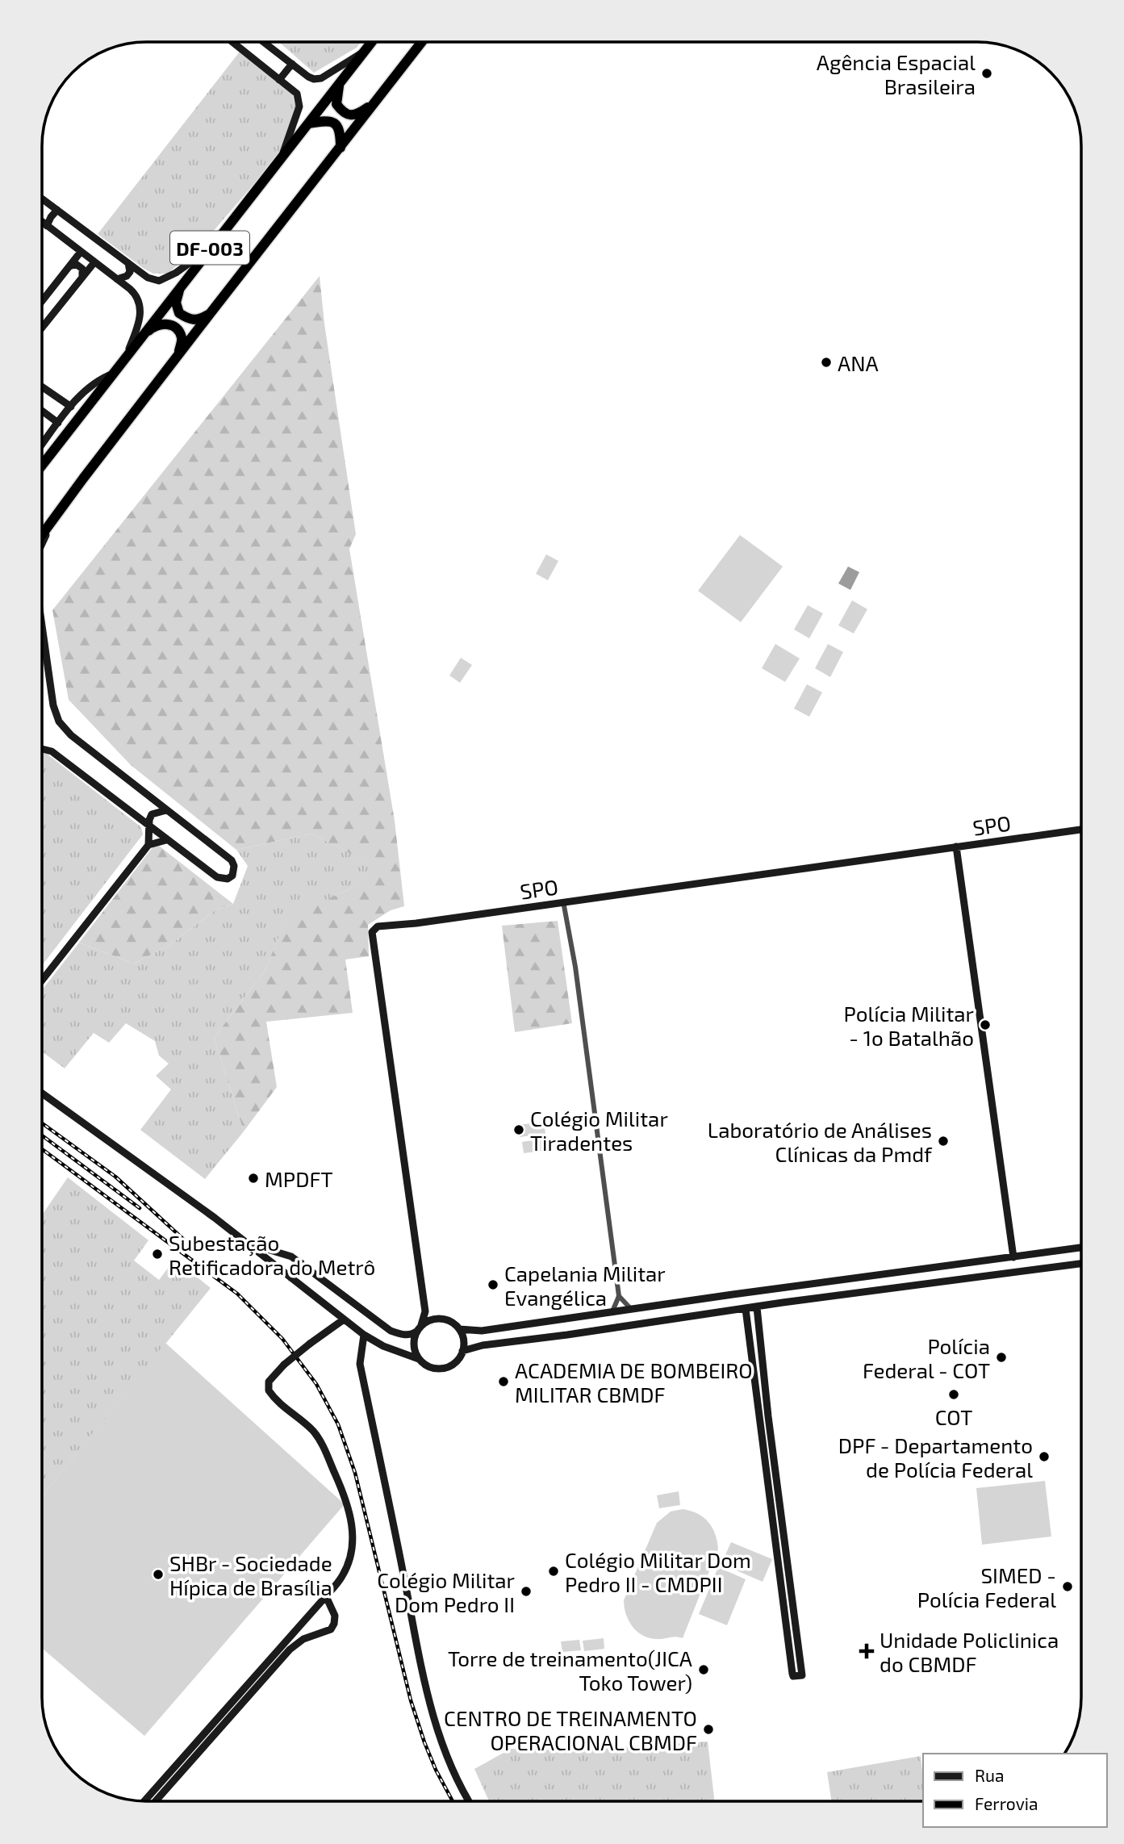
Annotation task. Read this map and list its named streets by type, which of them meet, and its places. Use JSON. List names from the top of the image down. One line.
{"streets":{"highway":["DF-003"],"street":["SPO"]},"places":{"other":["Agência Espacial Brasileira","ANA","Polícia Militar - 1o Batalhão","Colégio Militar Tiradentes","Laboratório de Análises Clínicas da Pmdf","MPDFT","Subestação Retificadora do Metrô","Capelania Militar Evangélica","Polícia Federal - COT","ACADEMIA DE BOMBEIRO MILITAR CBMDF","COT","DPF - Departamento de Polícia Federal","Colégio Militar Dom Pedro II - CMDPII","SHBr - Sociedade Hípica de Brasília","SIMED - Polícia Federal","Colégio Militar Dom Pedro II","Torre de treinamento(JICA Toko Tower)","CENTRO DE TREINAMENTO OPERACIONAL CBMDF"],"health":["Unidade Policlinica do CBMDF"]},"legend":["Rua","Ferrovia"]}
